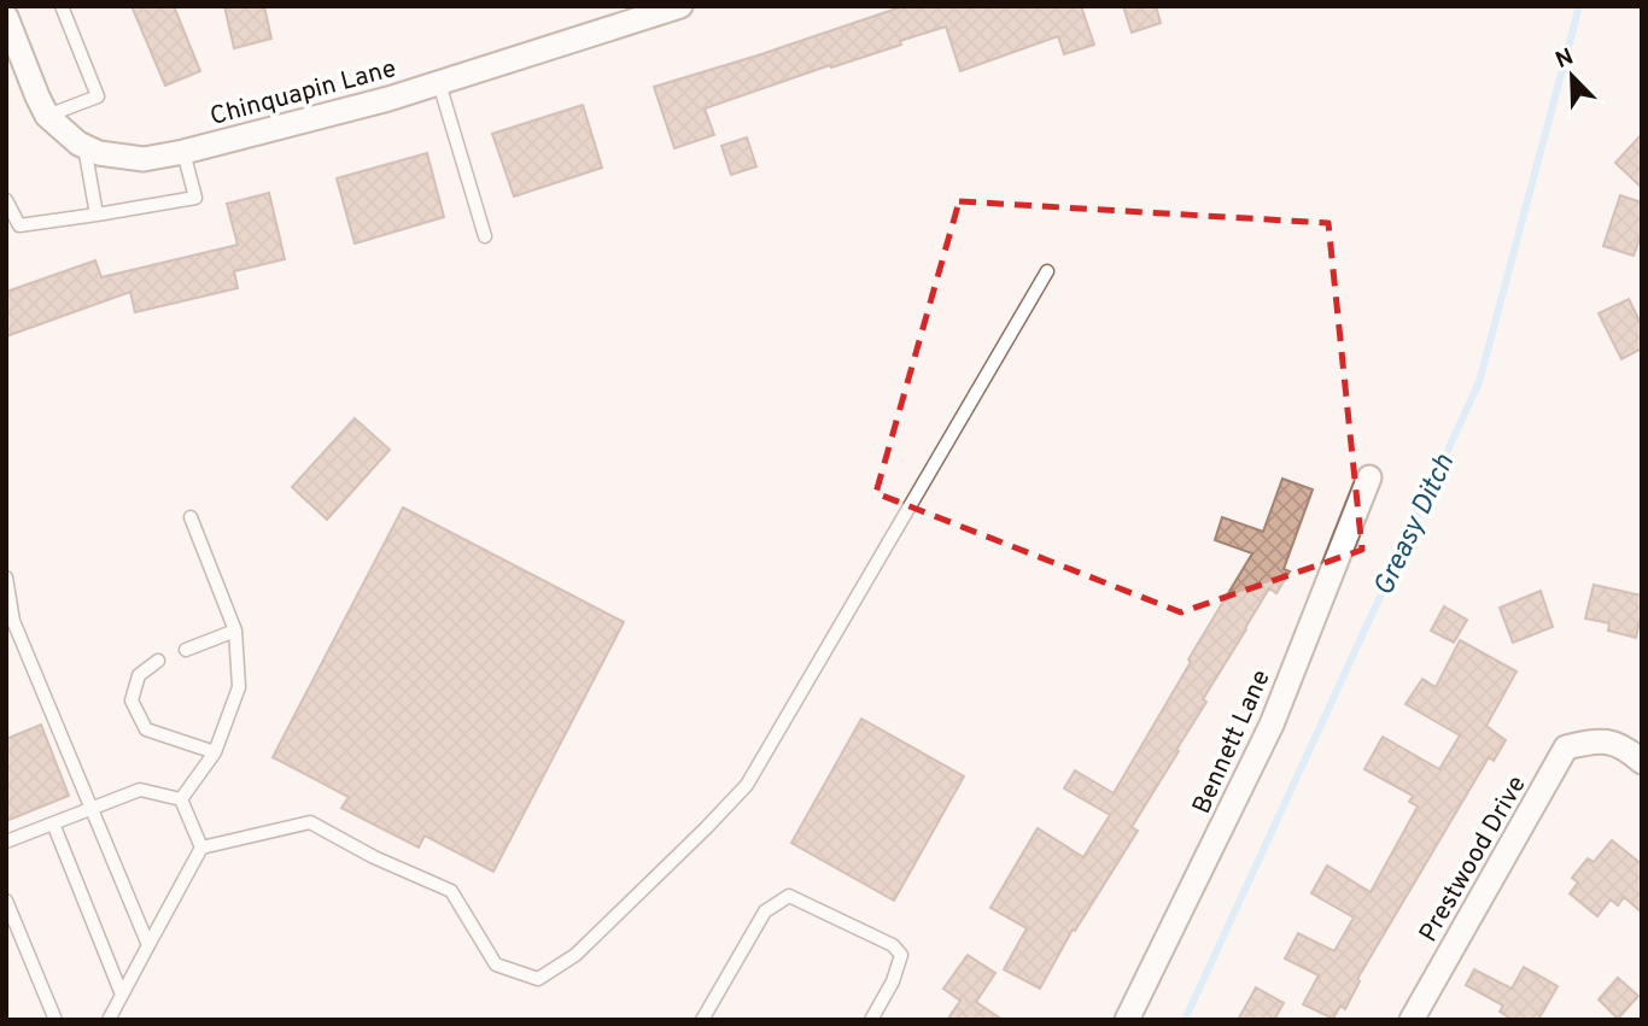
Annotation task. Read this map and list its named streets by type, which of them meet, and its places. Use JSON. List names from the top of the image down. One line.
{"streets":{"street":["Chinquapin Lane","Bennett Lane","Prestwood Drive"]},"water":["Greasy Ditch"],"north":"top left"}
